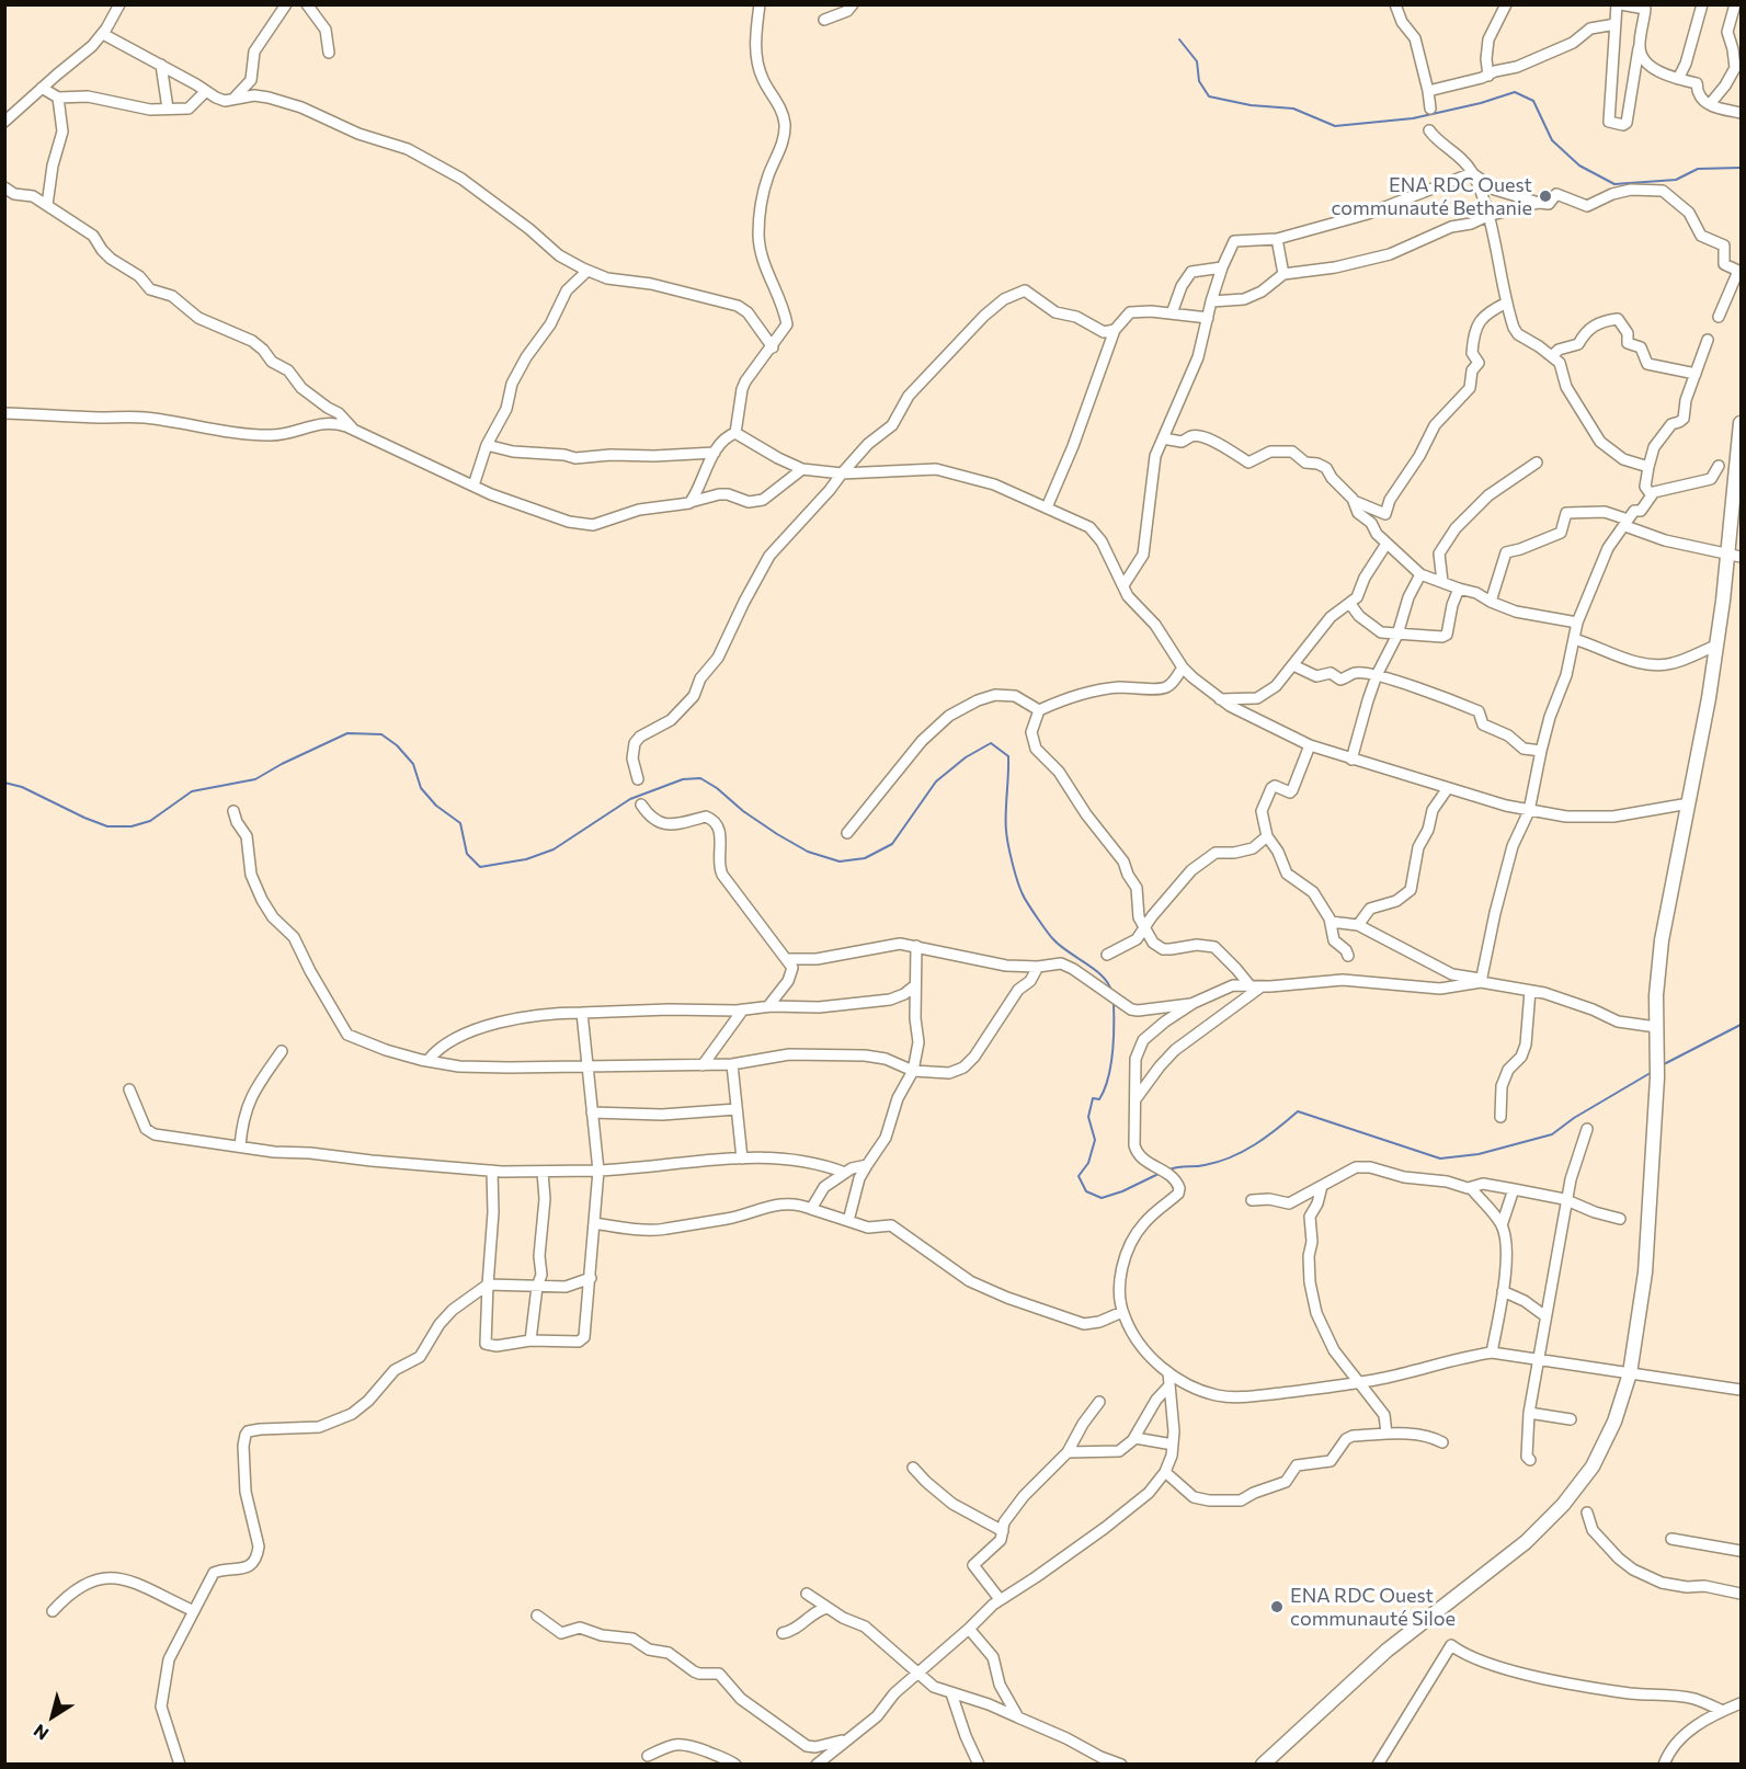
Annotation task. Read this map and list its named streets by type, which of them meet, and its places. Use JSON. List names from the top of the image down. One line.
{"places":["ENA RDC Ouest communauté Bethanie","ENA RDC Ouest communauté Siloe"],"north":"bottom left"}
